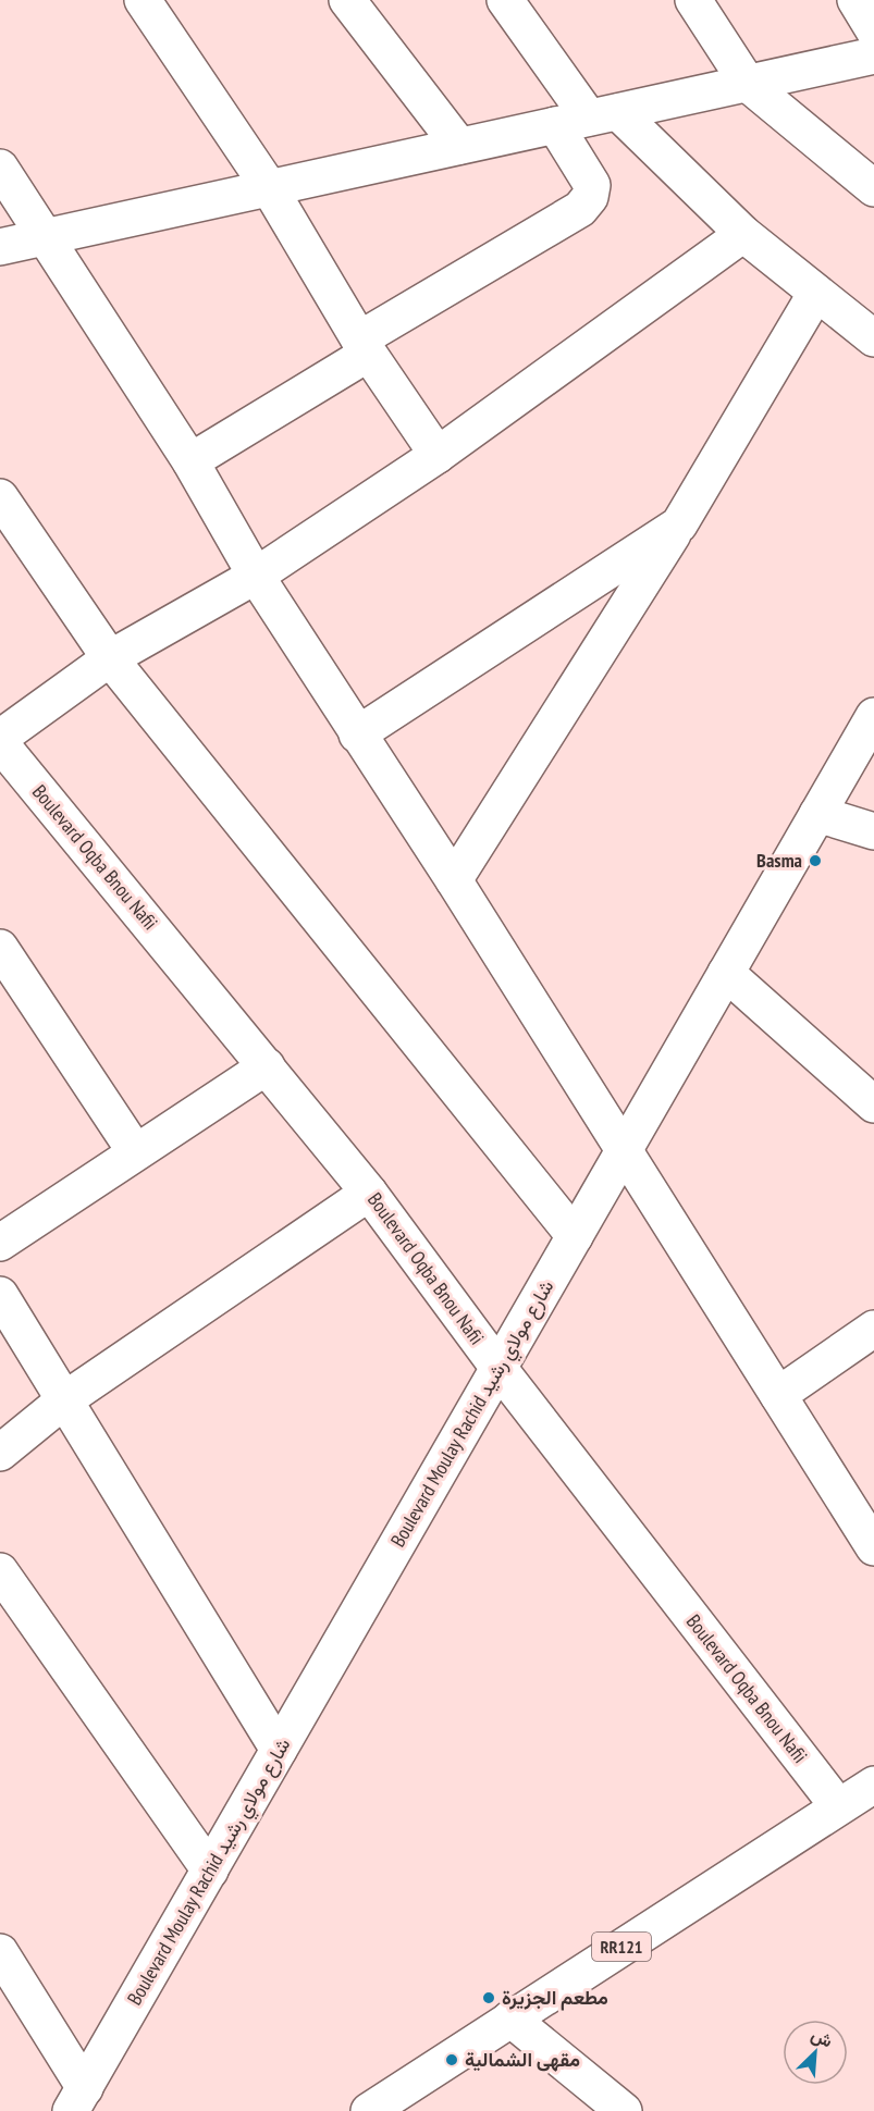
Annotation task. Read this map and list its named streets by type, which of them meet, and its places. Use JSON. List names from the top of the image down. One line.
{"streets":{"street":["Boulevard Oqba Bnou Nafii","Boulevard Moulay Rachid شارع مولاي رشيد","RR121"]},"crossings":[["Boulevard Oqba Bnou Nafii","Boulevard Moulay Rachid شارع مولاي رشيد"],["Boulevard Oqba Bnou Nafii","RR121"]],"places":["Basma","مطعم الجزيرة","مقهى الشمالية"],"north":"top right"}
